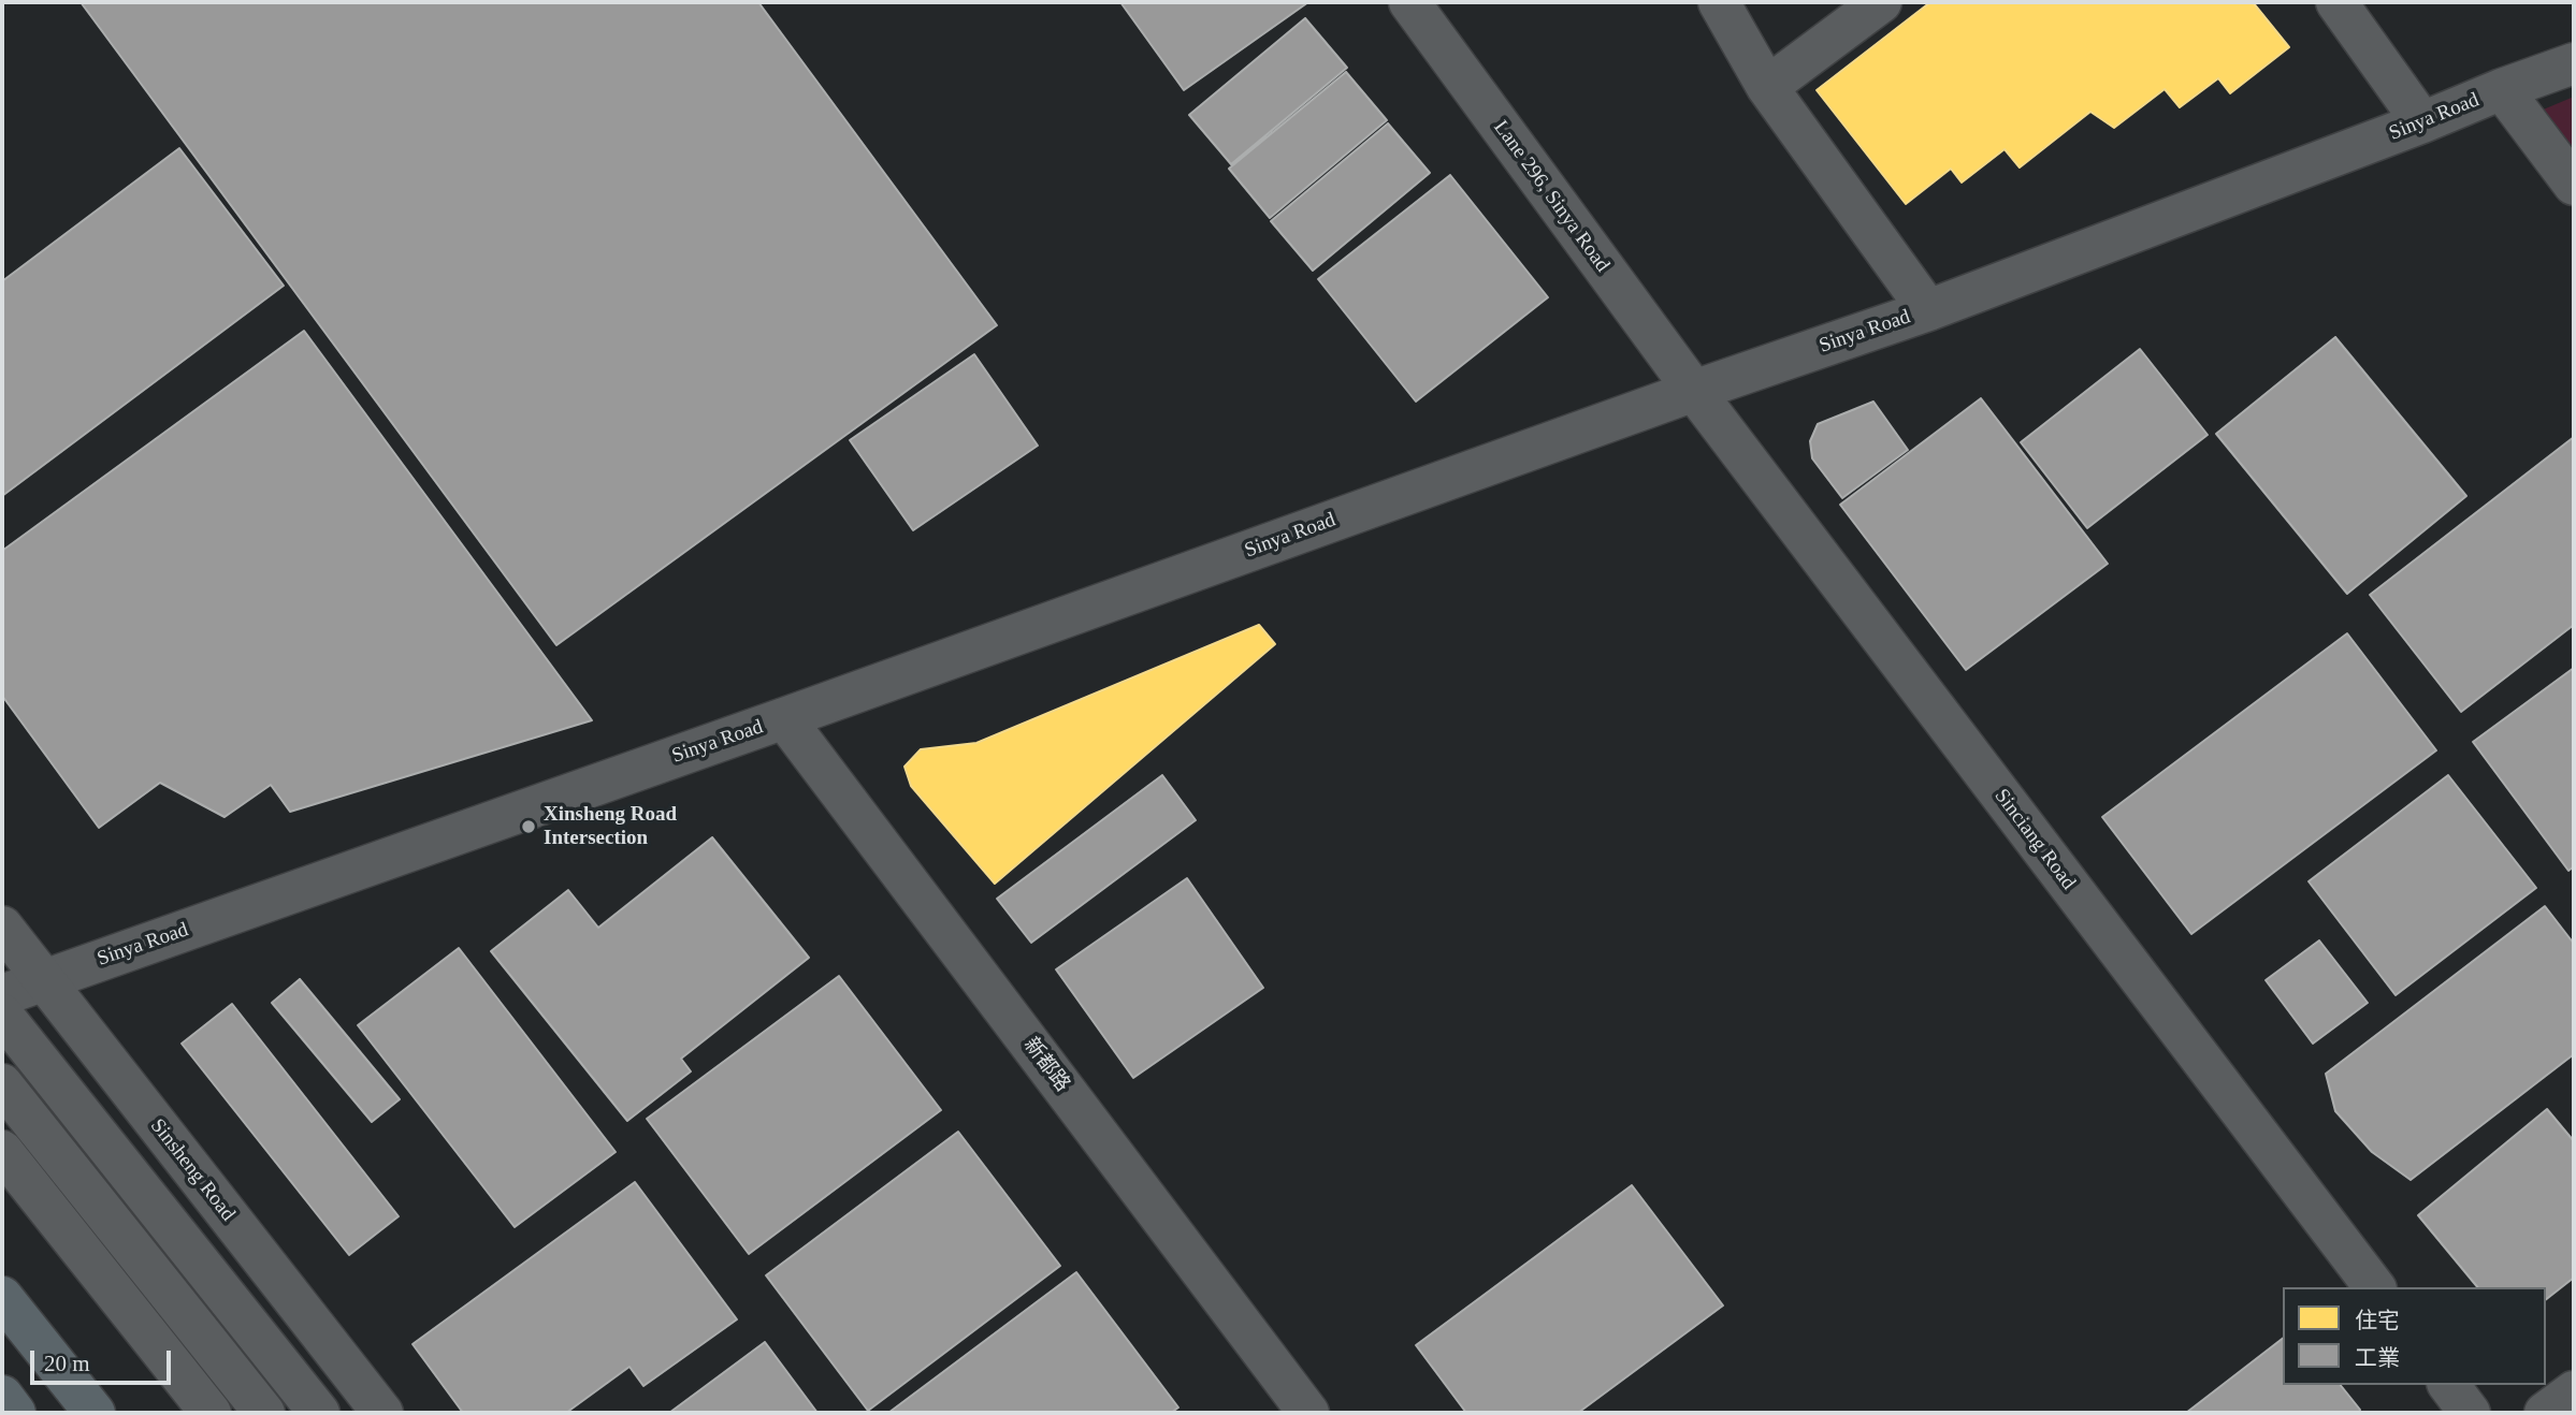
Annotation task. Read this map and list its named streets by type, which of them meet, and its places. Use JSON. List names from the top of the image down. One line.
{"streets":{"street":["Sinya Road","Lane 296, Sinya Road","Sinciang Road","新都路","Sinsheng Road"]},"crossings":[["Sinya Road","Lane 296, Sinya Road"],["Sinya Road","Sinciang Road"],["Sinya Road","新都路"],["Sinya Road","Sinsheng Road"],["Lane 296, Sinya Road","Sinciang Road"]],"places":["Xinsheng Road Intersection"],"legend":["住宅","工業"],"scale_bar":"20 m"}
